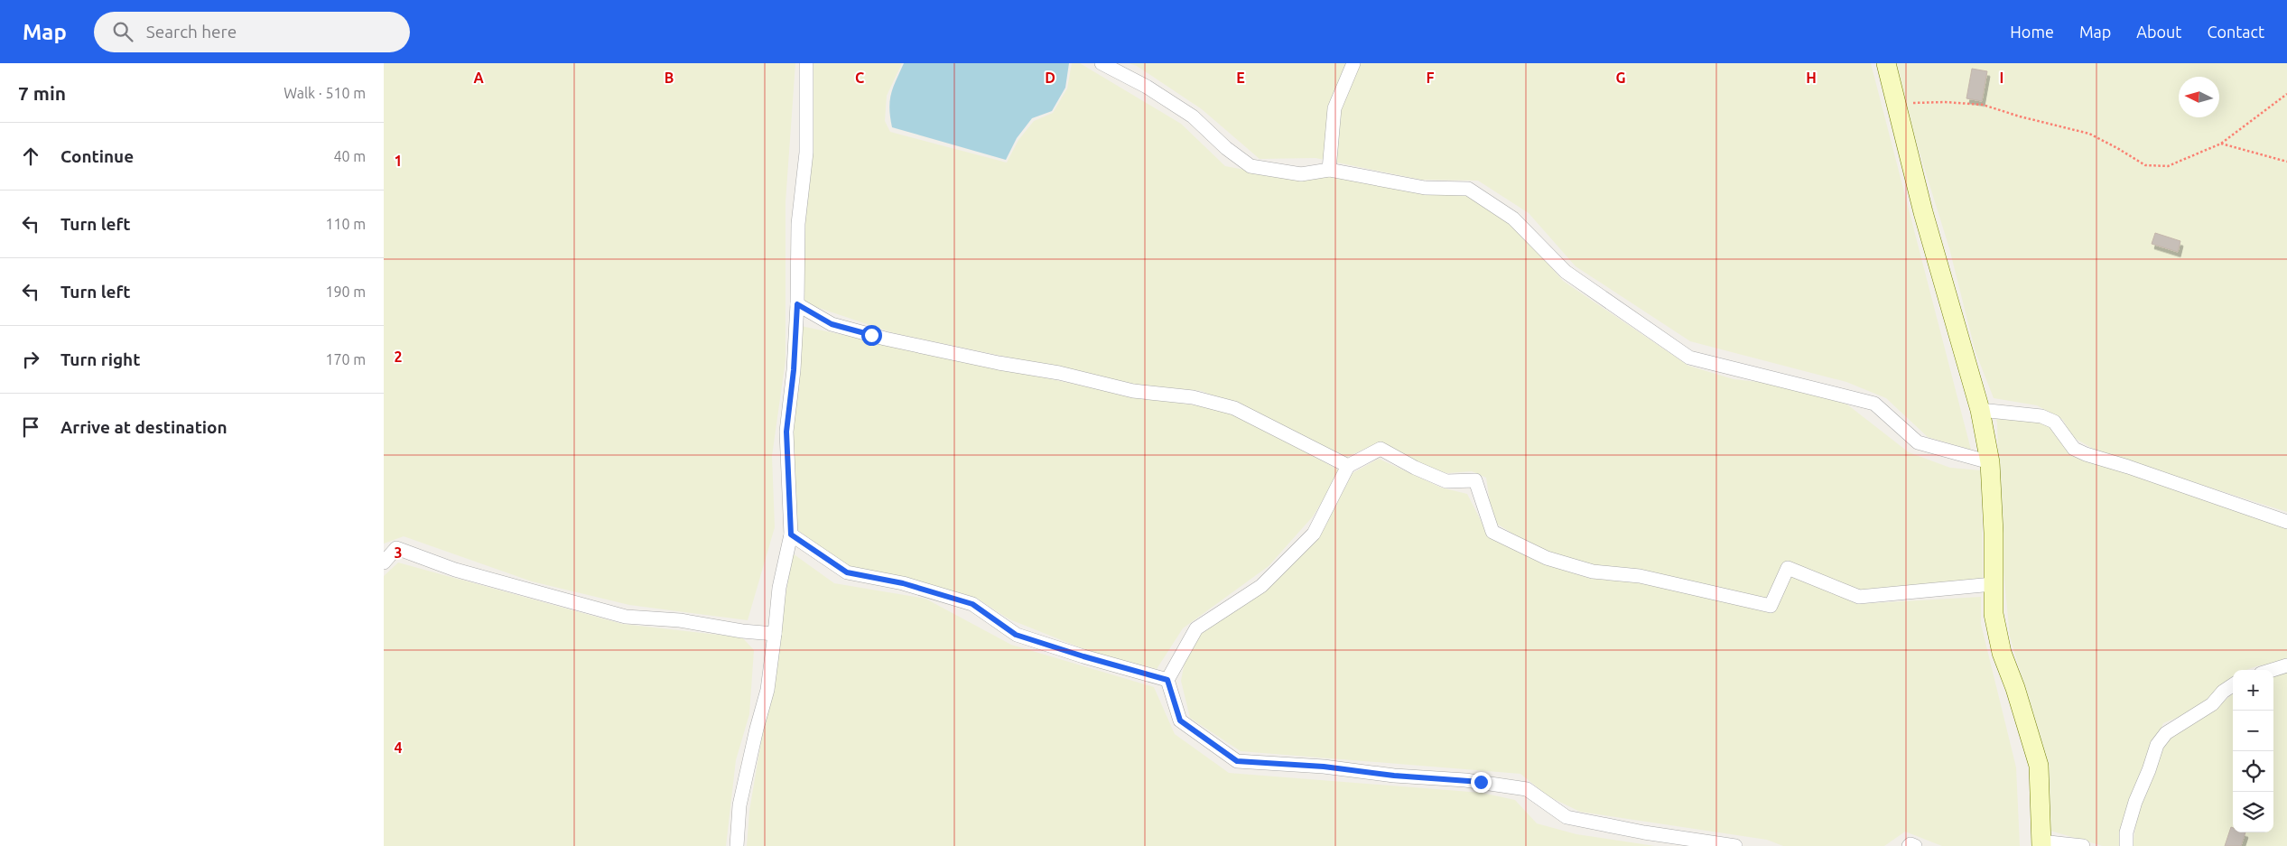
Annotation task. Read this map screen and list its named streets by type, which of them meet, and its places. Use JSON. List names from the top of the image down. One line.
{"north":"left","page":{"header":"Map","search":"Search here","nav":["Home","Map","About","Contact"],"heading":["7 min","Walk · 510 m"],"list":[["Continue","40 m"],["Turn left","110 m"],["Turn left","190 m"],["Turn right","170 m"],"Arrive at destination"],"map_buttons":["+","−"]},"grid":{"columns":["A","B","C","D","E","F","G","H","I"],"rows":["1","2","3","4"]}}
